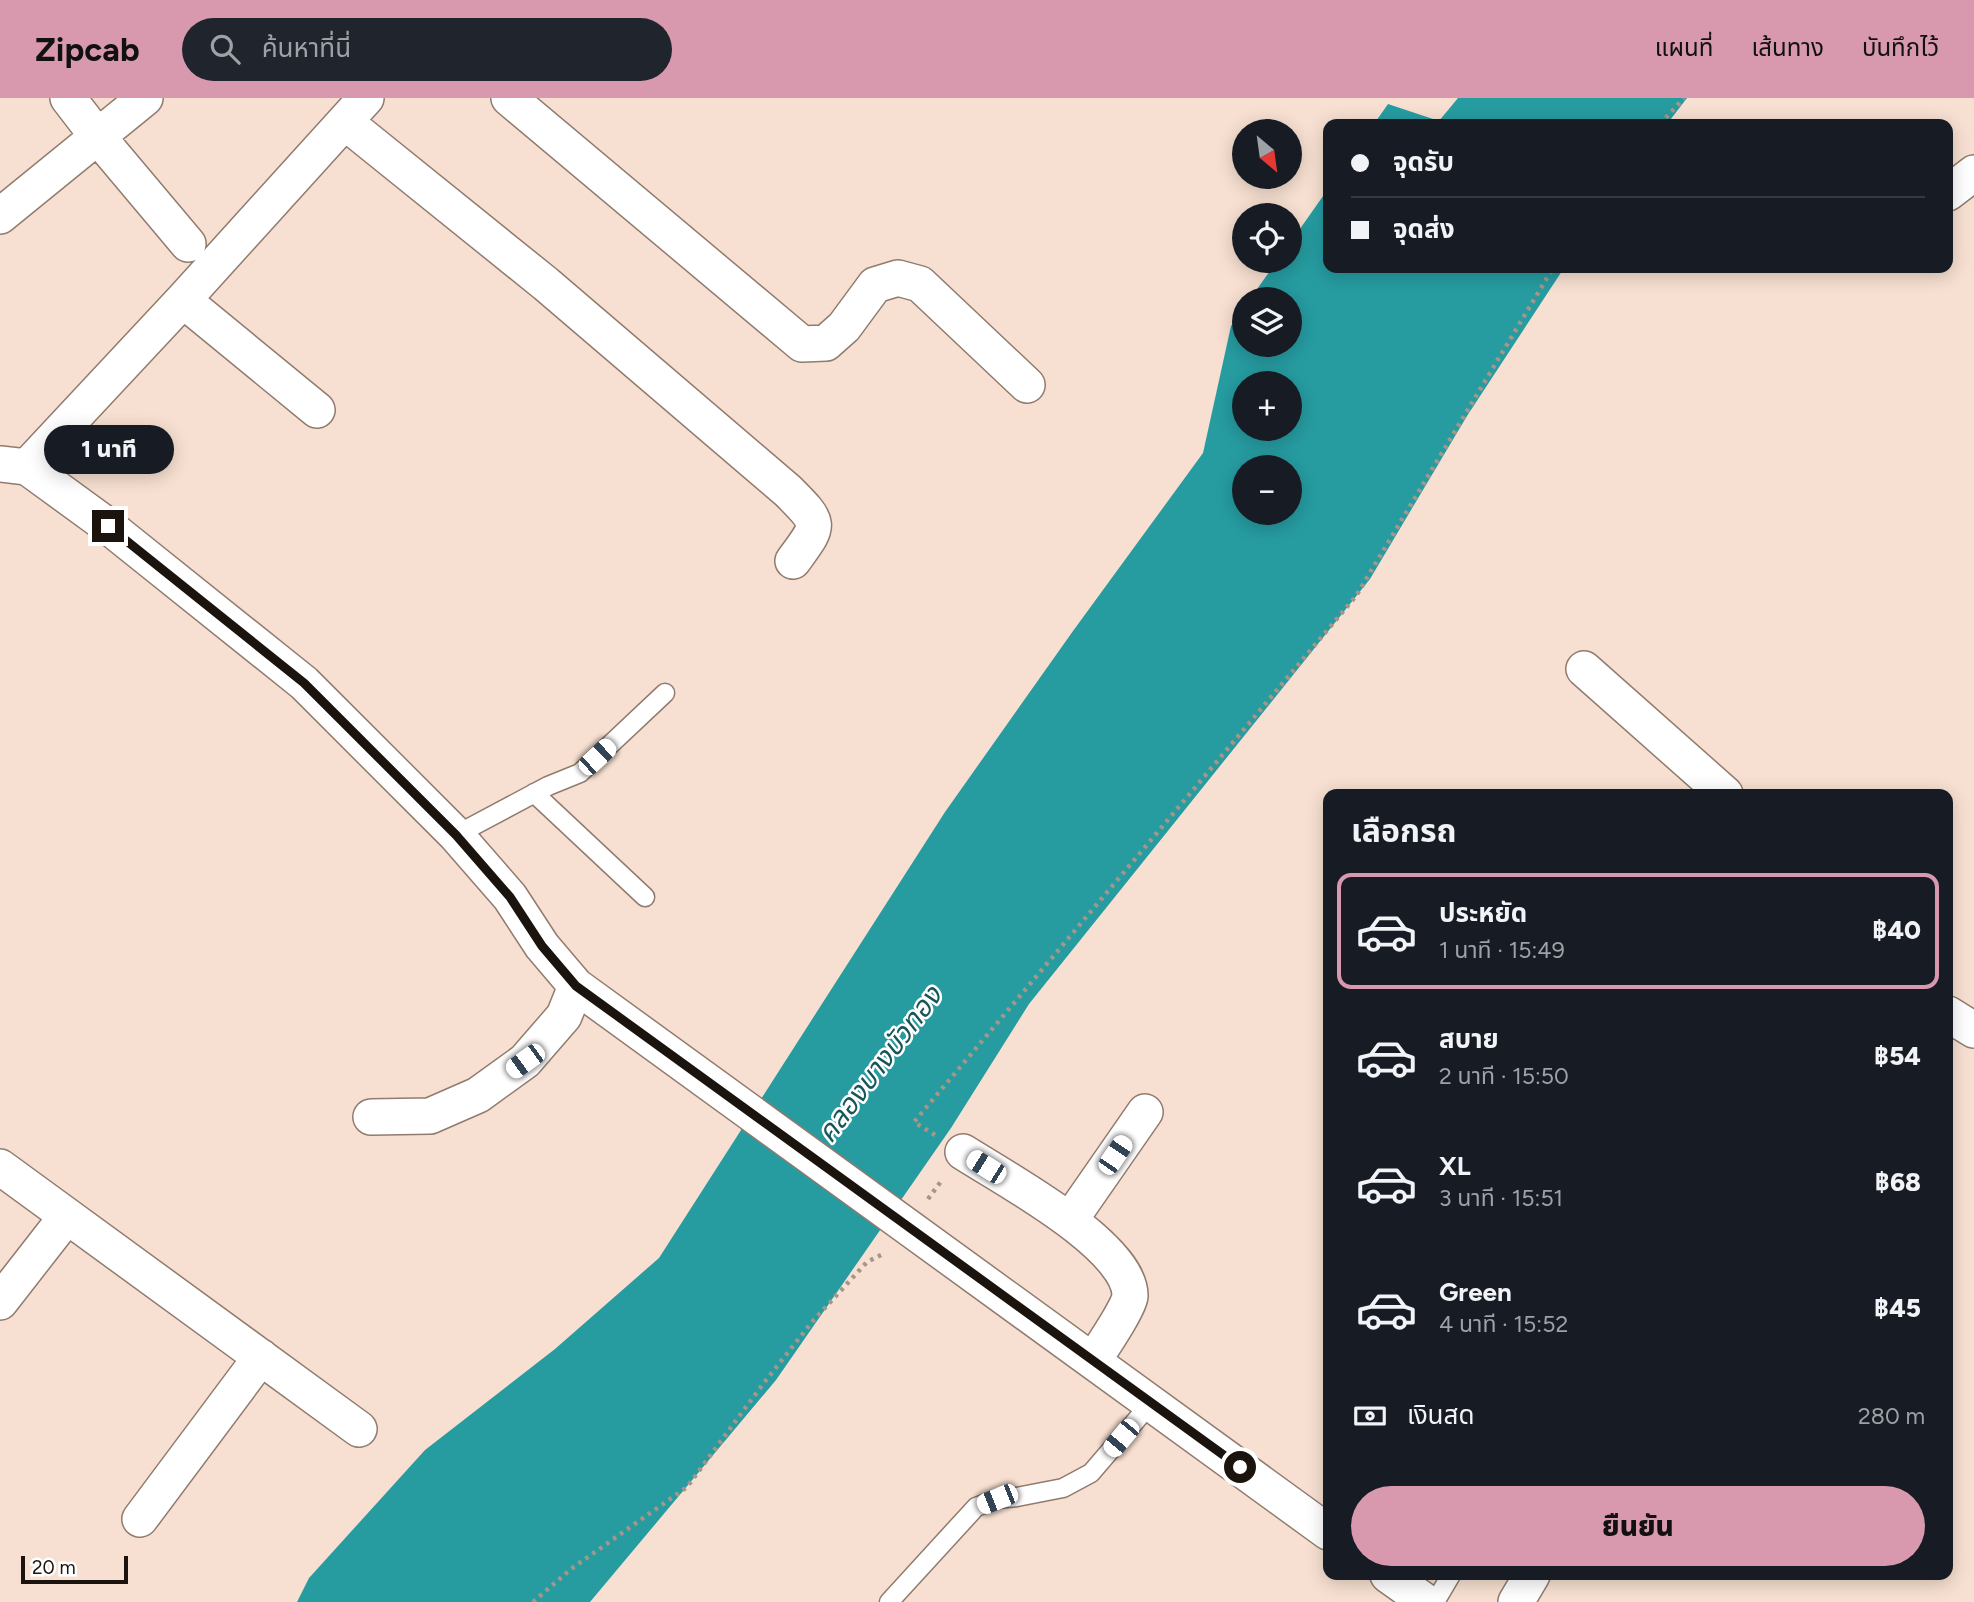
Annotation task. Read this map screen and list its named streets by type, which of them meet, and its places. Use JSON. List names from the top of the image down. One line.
{"water":["คลองบางบัวทอง"],"scale_bar":"20 m","north":"bottom right","page":{"header":"Zipcab","search":"ค้นหาที่นี่","nav":["แผนที่","เส้นทาง","บันทึกไว้"],"map_buttons":["+","−"],"banner":["จุดรับ","จุดส่ง"],"bubble":"1 นาที","heading":"เลือกรถ","list":[{"name":"ประหยัด","note":"1 นาที · 15:49","value":"฿40"},{"name":"สบาย","note":"2 นาที · 15:50","value":"฿54"},{"name":"XL","note":"3 นาที · 15:51","value":"฿68"},{"name":"Green","note":"4 นาที · 15:52","value":"฿45"}],"pay":["เงินสด","280 m"],"buttons":"ยืนยัน","scale":"20 m"}}
